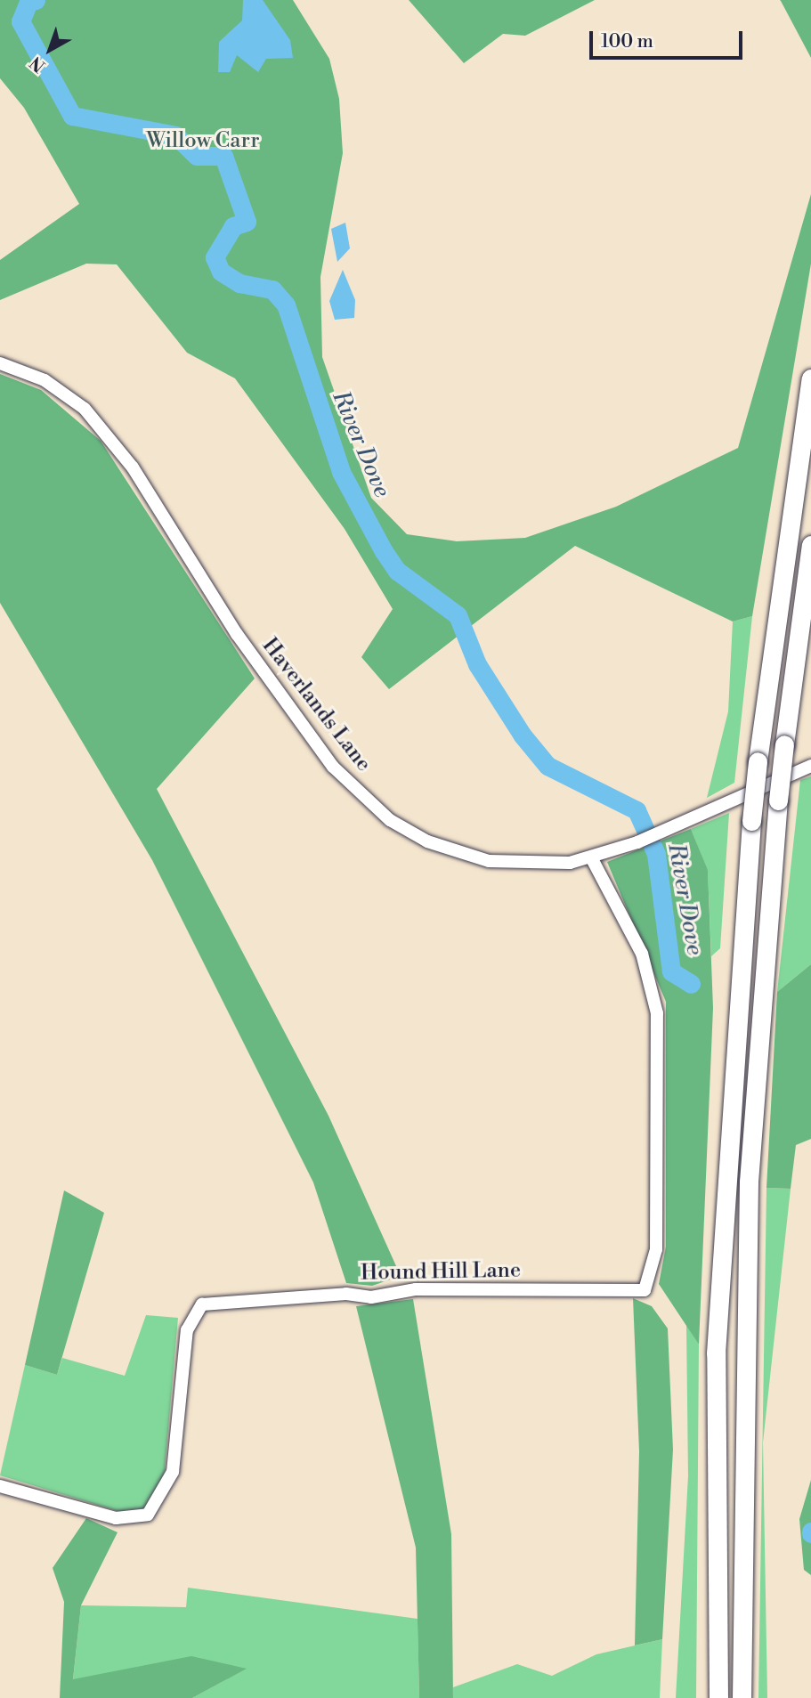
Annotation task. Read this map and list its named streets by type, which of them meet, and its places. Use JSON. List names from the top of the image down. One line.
{"streets":{"street":["Haverlands Lane","Hound Hill Lane"]},"crossings":[["Haverlands Lane","Hound Hill Lane"]],"water":["River Dove"],"parks":["Willow Carr"],"scale_bar":"100 m","north":"bottom left"}
